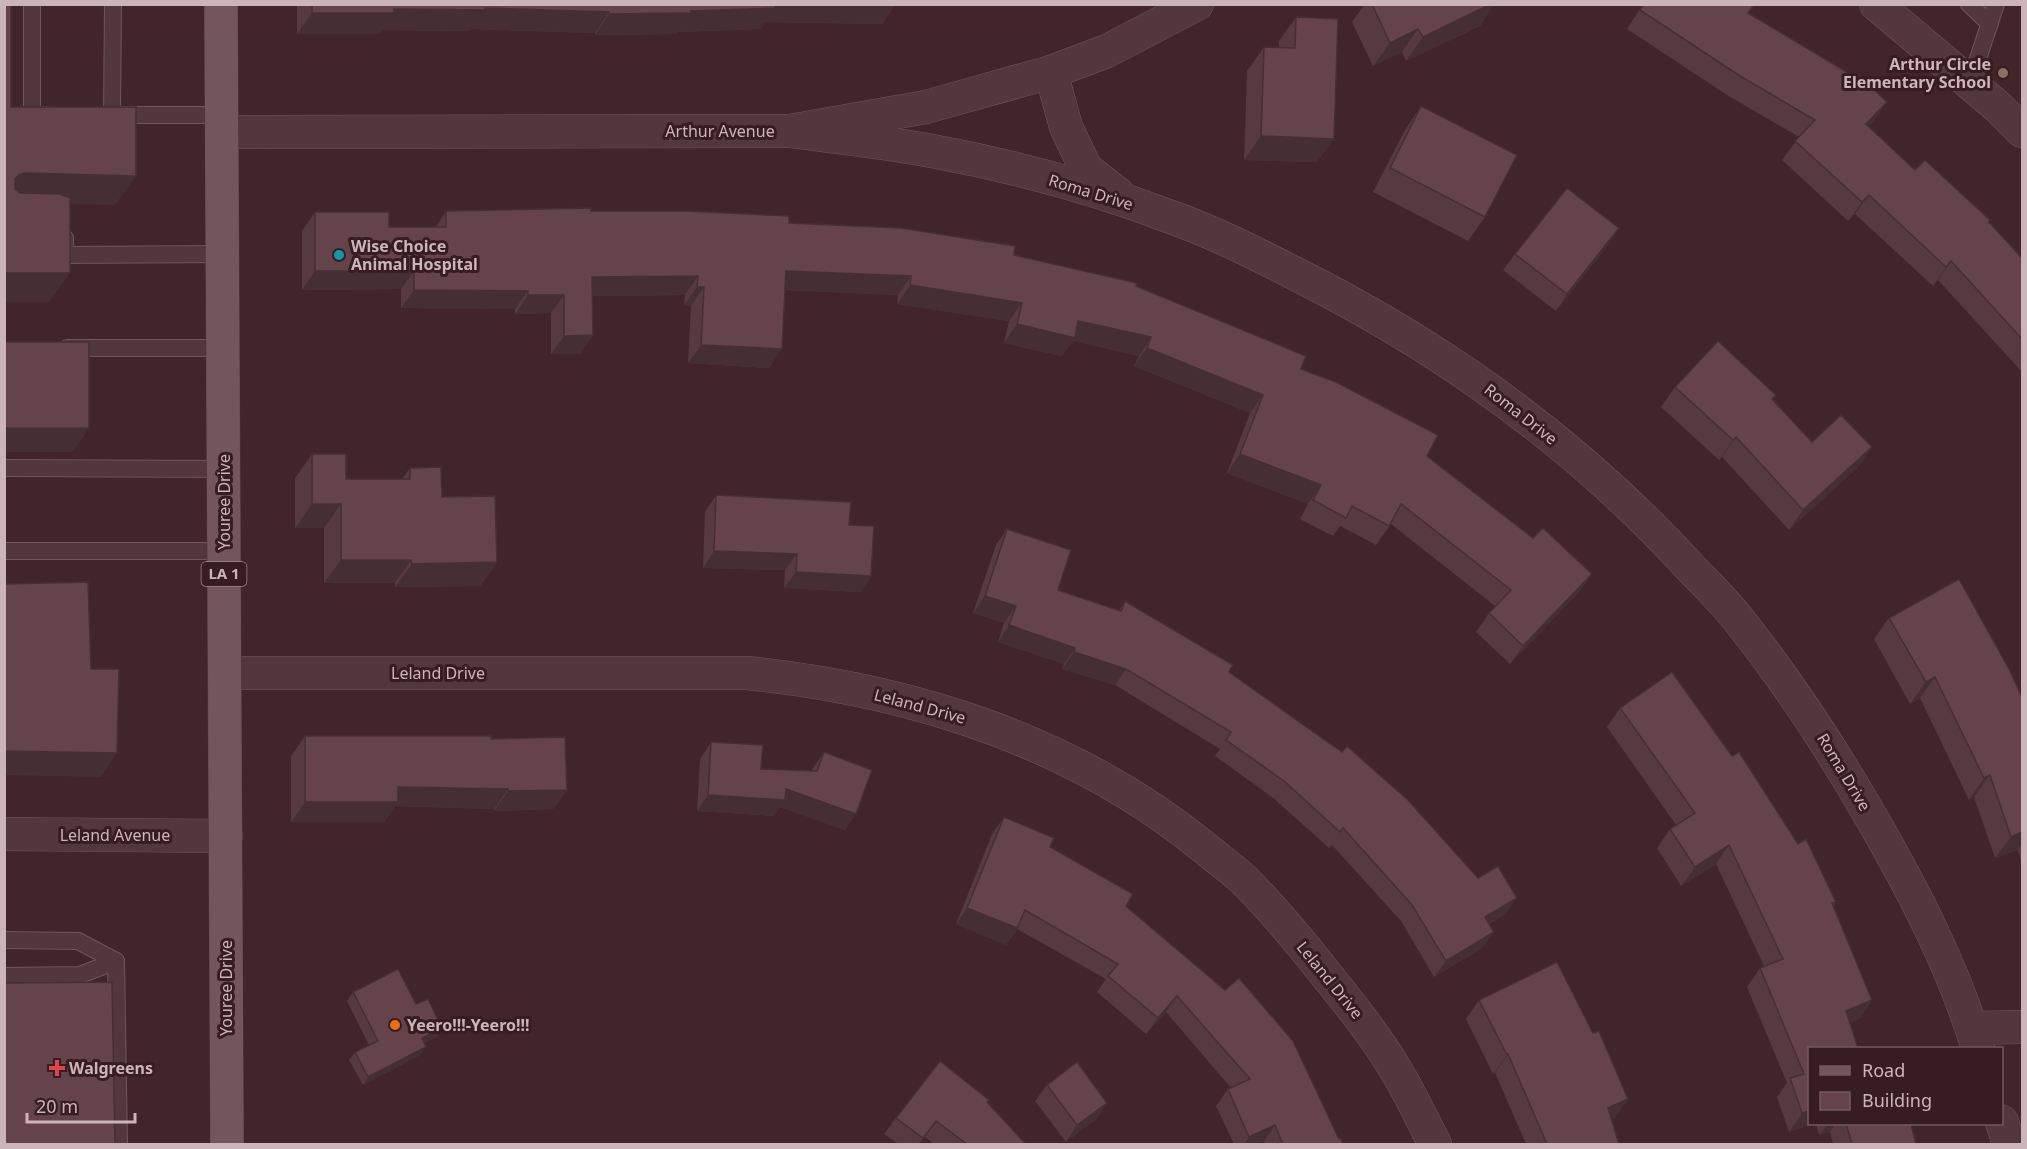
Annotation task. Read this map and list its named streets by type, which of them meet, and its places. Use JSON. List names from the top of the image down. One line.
{"streets":{"main road":["Youree Drive","LA 1"],"street":["Arthur Avenue","Roma Drive","Leland Drive","Leland Avenue"]},"crossings":[["Arthur Avenue","Roma Drive"],["Arthur Avenue","Youree Drive"],["Youree Drive","Leland Drive"],["Youree Drive","Leland Avenue"]],"places":{"other":["Arthur Circle Elementary School","Wise Choice Animal Hospital","Yeero!!!-Yeero!!!"],"health":["Walgreens"]},"legend":["Road","Building"],"scale_bar":"20 m"}
